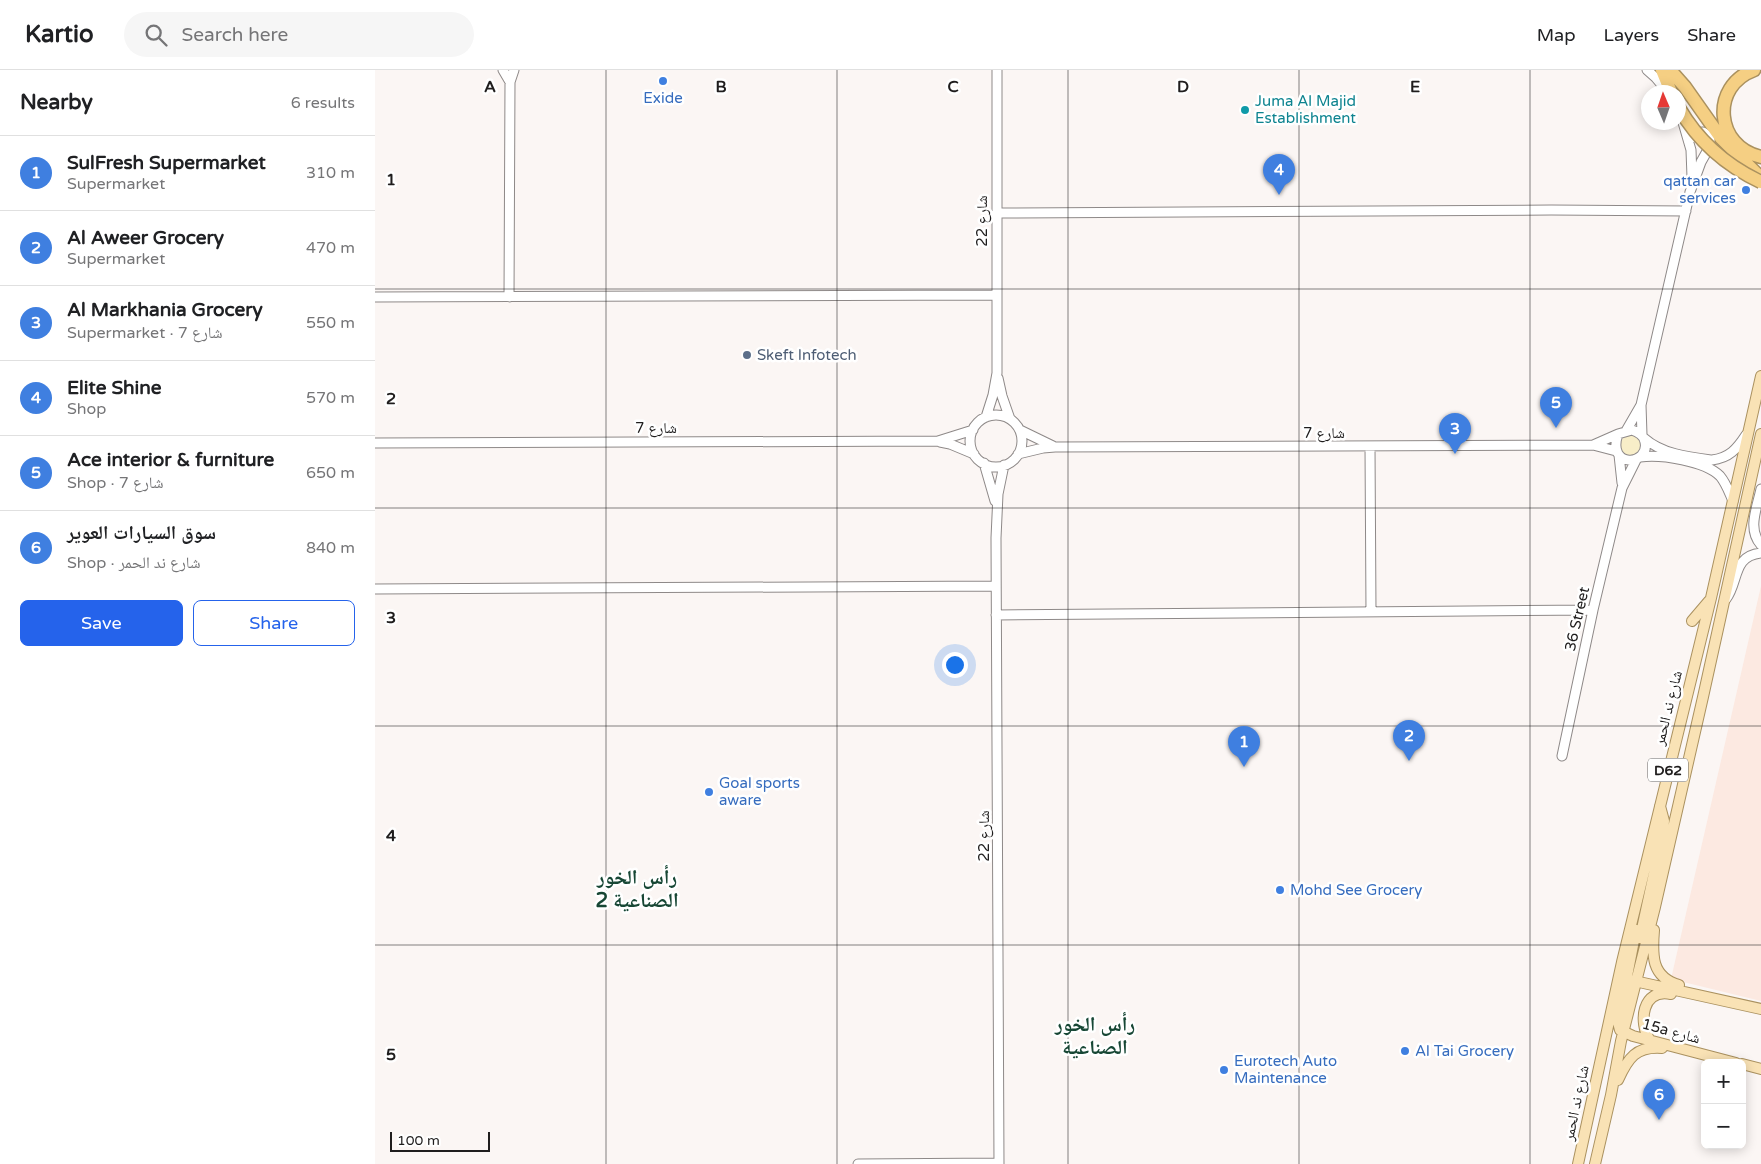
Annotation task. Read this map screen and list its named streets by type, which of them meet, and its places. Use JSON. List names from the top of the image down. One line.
{"streets":{"main road":["شارع ند الحمر","D62","15a شارع"],"street":["شارع 22","شارع 7","36 Street"]},"crossings":[["شارع 22","شارع 7"],["شارع 7","36 Street"],["شارع ند الحمر","15a شارع"]],"districts":["رأس الخور الصناعية 2","رأس الخور الصناعية"],"places":["Exide","Juma Al Majid Establishment","qattan car services","Skeft Infotech","Goal sports aware","Mohd See Grocery","Al Tai Grocery","Eurotech Auto Maintenance"],"scale_bar":"100 m","north":"top","page":{"header":"Kartio","search":"Search here","nav":["Map","Layers","Share"],"heading":["Nearby","6 results"],"list":[{"mark":"1","name":"SulFresh Supermarket","note":"Supermarket","value":"310 m"},{"mark":"2","name":"Al Aweer Grocery","note":"Supermarket","value":"470 m"},{"mark":"3","name":"Al Markhania Grocery","note":"Supermarket · شارع 7","value":"550 m"},{"mark":"4","name":"Elite Shine","note":"Shop","value":"570 m"},{"mark":"5","name":"Ace interior & furniture","note":"Shop · شارع 7","value":"650 m"},{"mark":"6","name":"سوق السيارات العوير","note":"Shop · شارع ند الحمر","value":"840 m"}],"pins":["4","5","3","2","1","6"],"buttons":["Save","Share"],"map_buttons":["+","−"],"scale":"100 m"},"grid":{"columns":["A","B","C","D","E"],"rows":["1","2","3","4","5"]}}
